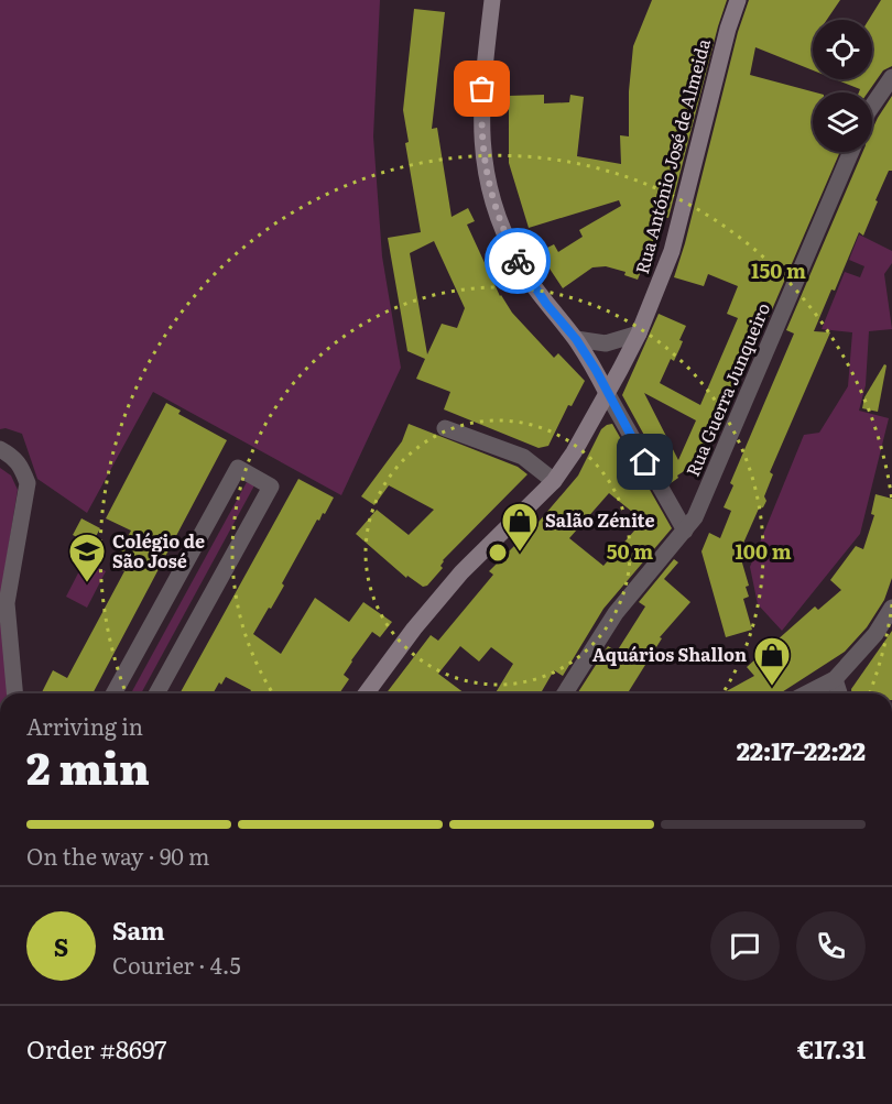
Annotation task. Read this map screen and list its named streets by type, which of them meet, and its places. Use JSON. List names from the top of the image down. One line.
{"streets":{"street":["Rua António José de Almeida","Rua Guerra Junqueiro"]},"places":{"shop":["Salão Zénite","Aquários Shallon"],"school or university":["Colégio de São José"]},"page":{"heading":["2 min","Arriving in","22:17–22:22"],"panel":["Sam","Courier · 4.5","Order #8697","€17.31"],"bar":"On the way · 90 m","round":"S"},"rings":["150 m","50 m","100 m"]}
